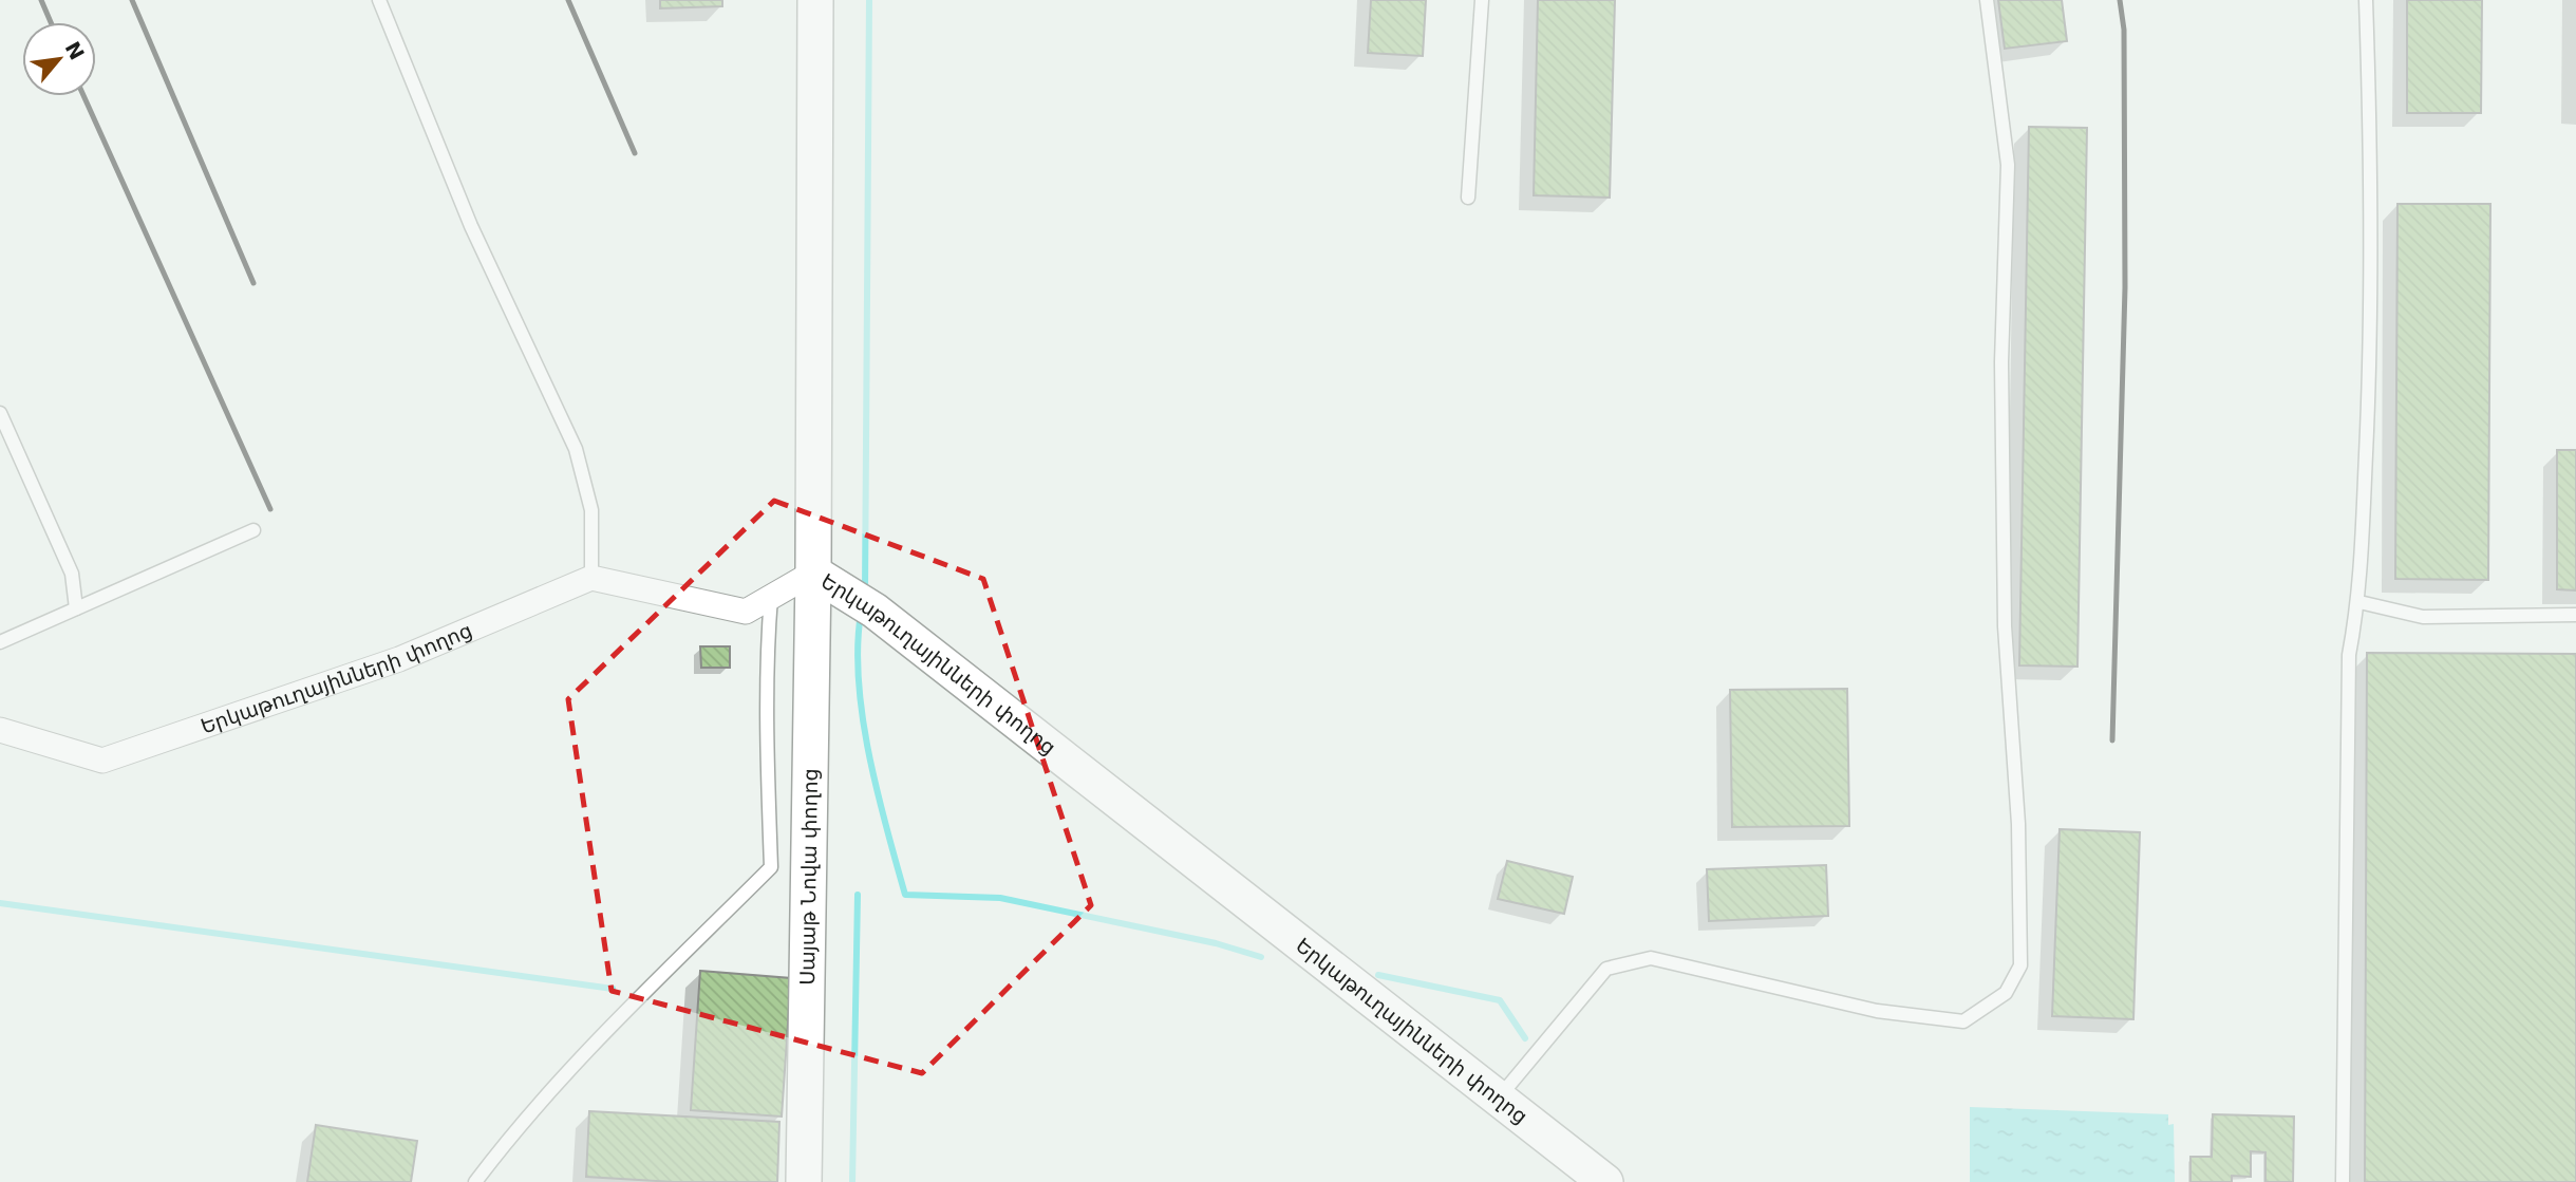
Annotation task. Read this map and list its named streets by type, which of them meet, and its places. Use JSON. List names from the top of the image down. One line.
{"streets":{"main road":["Երկաթուղայինների փողոց","Սայաթ Նովա փողոց"]},"crossings":[["Երկաթուղայինների փողոց","Սայաթ Նովա փողոց"]],"north":"top right"}
